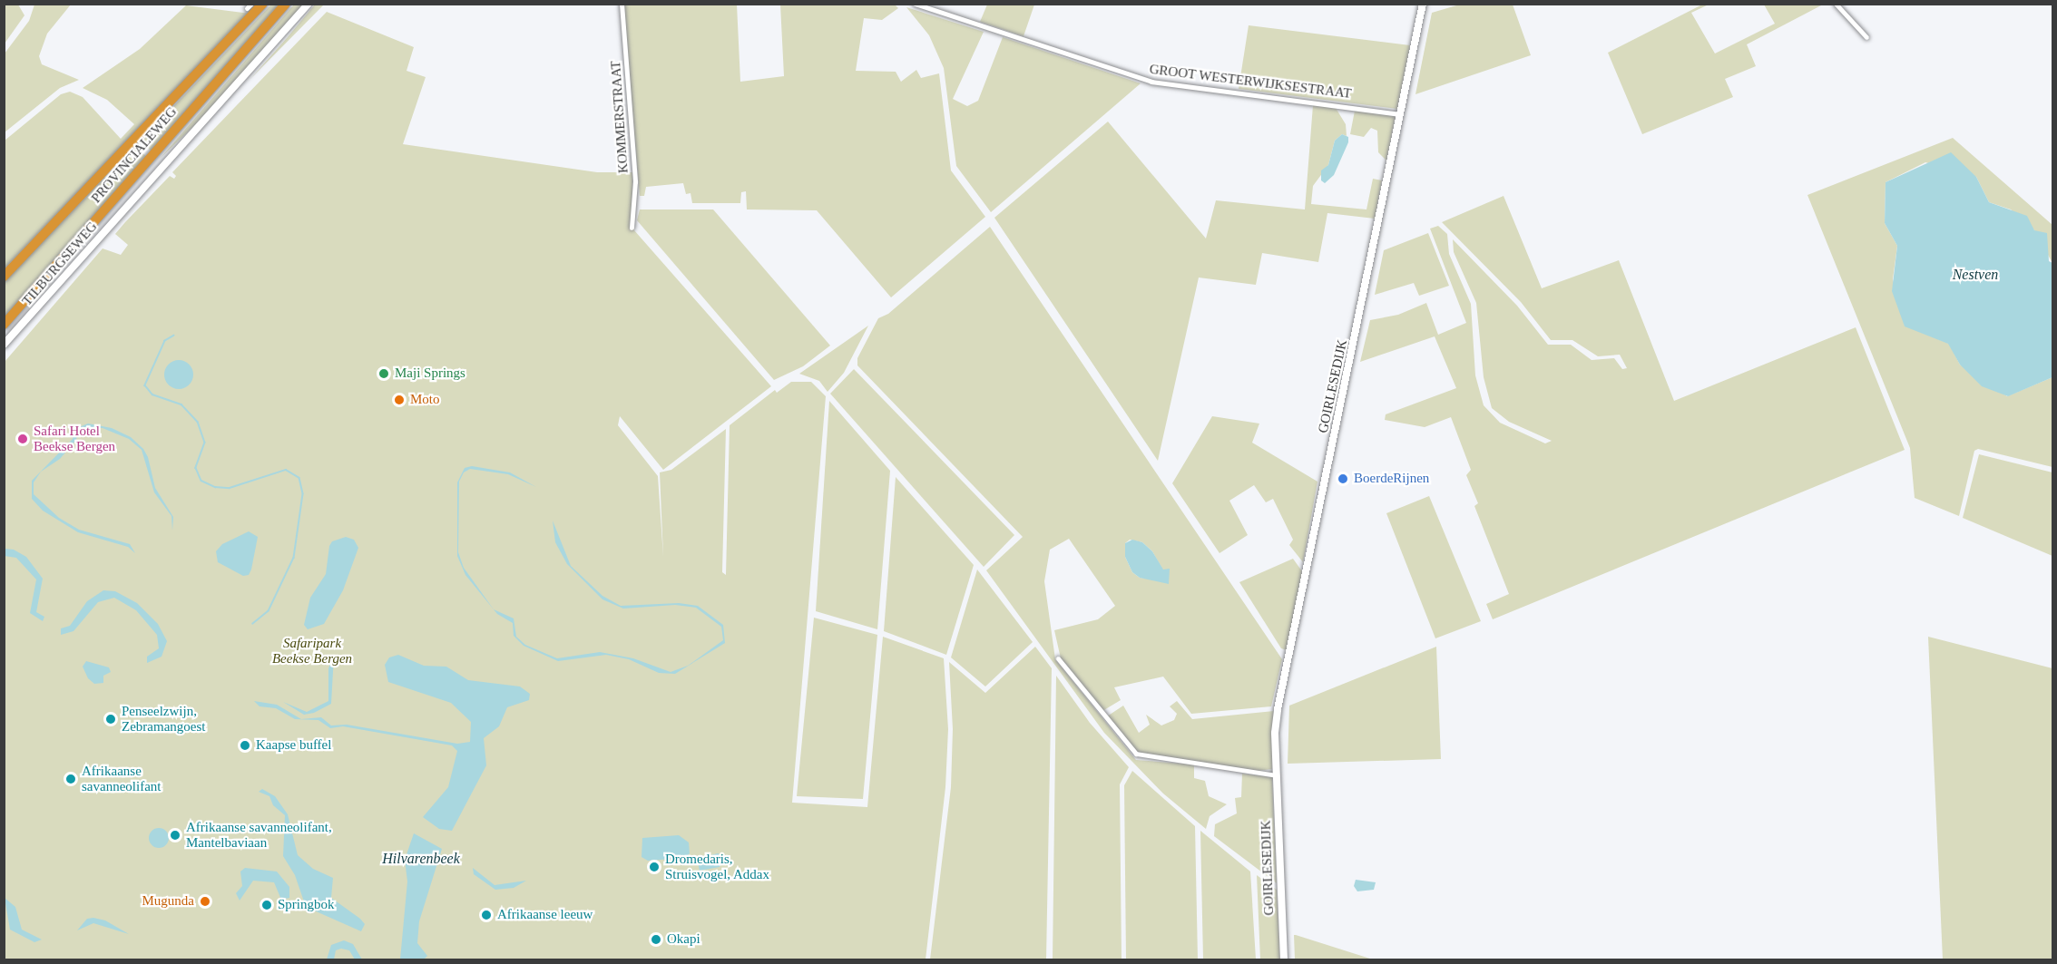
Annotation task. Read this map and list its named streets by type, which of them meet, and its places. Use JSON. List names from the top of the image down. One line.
{"streets":{"highway":["PROVINCIALEWEG"],"street":["GROOT WESTERWIJKSESTRAAT","KOMMERSTRAAT","TILBURGSEWEG","GOIRLESEDIJK"]},"crossings":[["GROOT WESTERWIJKSESTRAAT","GOIRLESEDIJK"]],"water":["Nestven","Hilvarenbeek"],"parks":["Safaripark Beekse Bergen"],"places":["Maji Springs","Moto","Safari Hotel Beekse Bergen","BoerdeRijnen","Penseelzwijn, Zebramangoest","Kaapse buffel","Afrikaanse savanneolifant","Afrikaanse savanneolifant, Mantelbaviaan","Dromedaris, Struisvogel, Addax","Mugunda","Springbok","Afrikaanse leeuw","Okapi"]}
